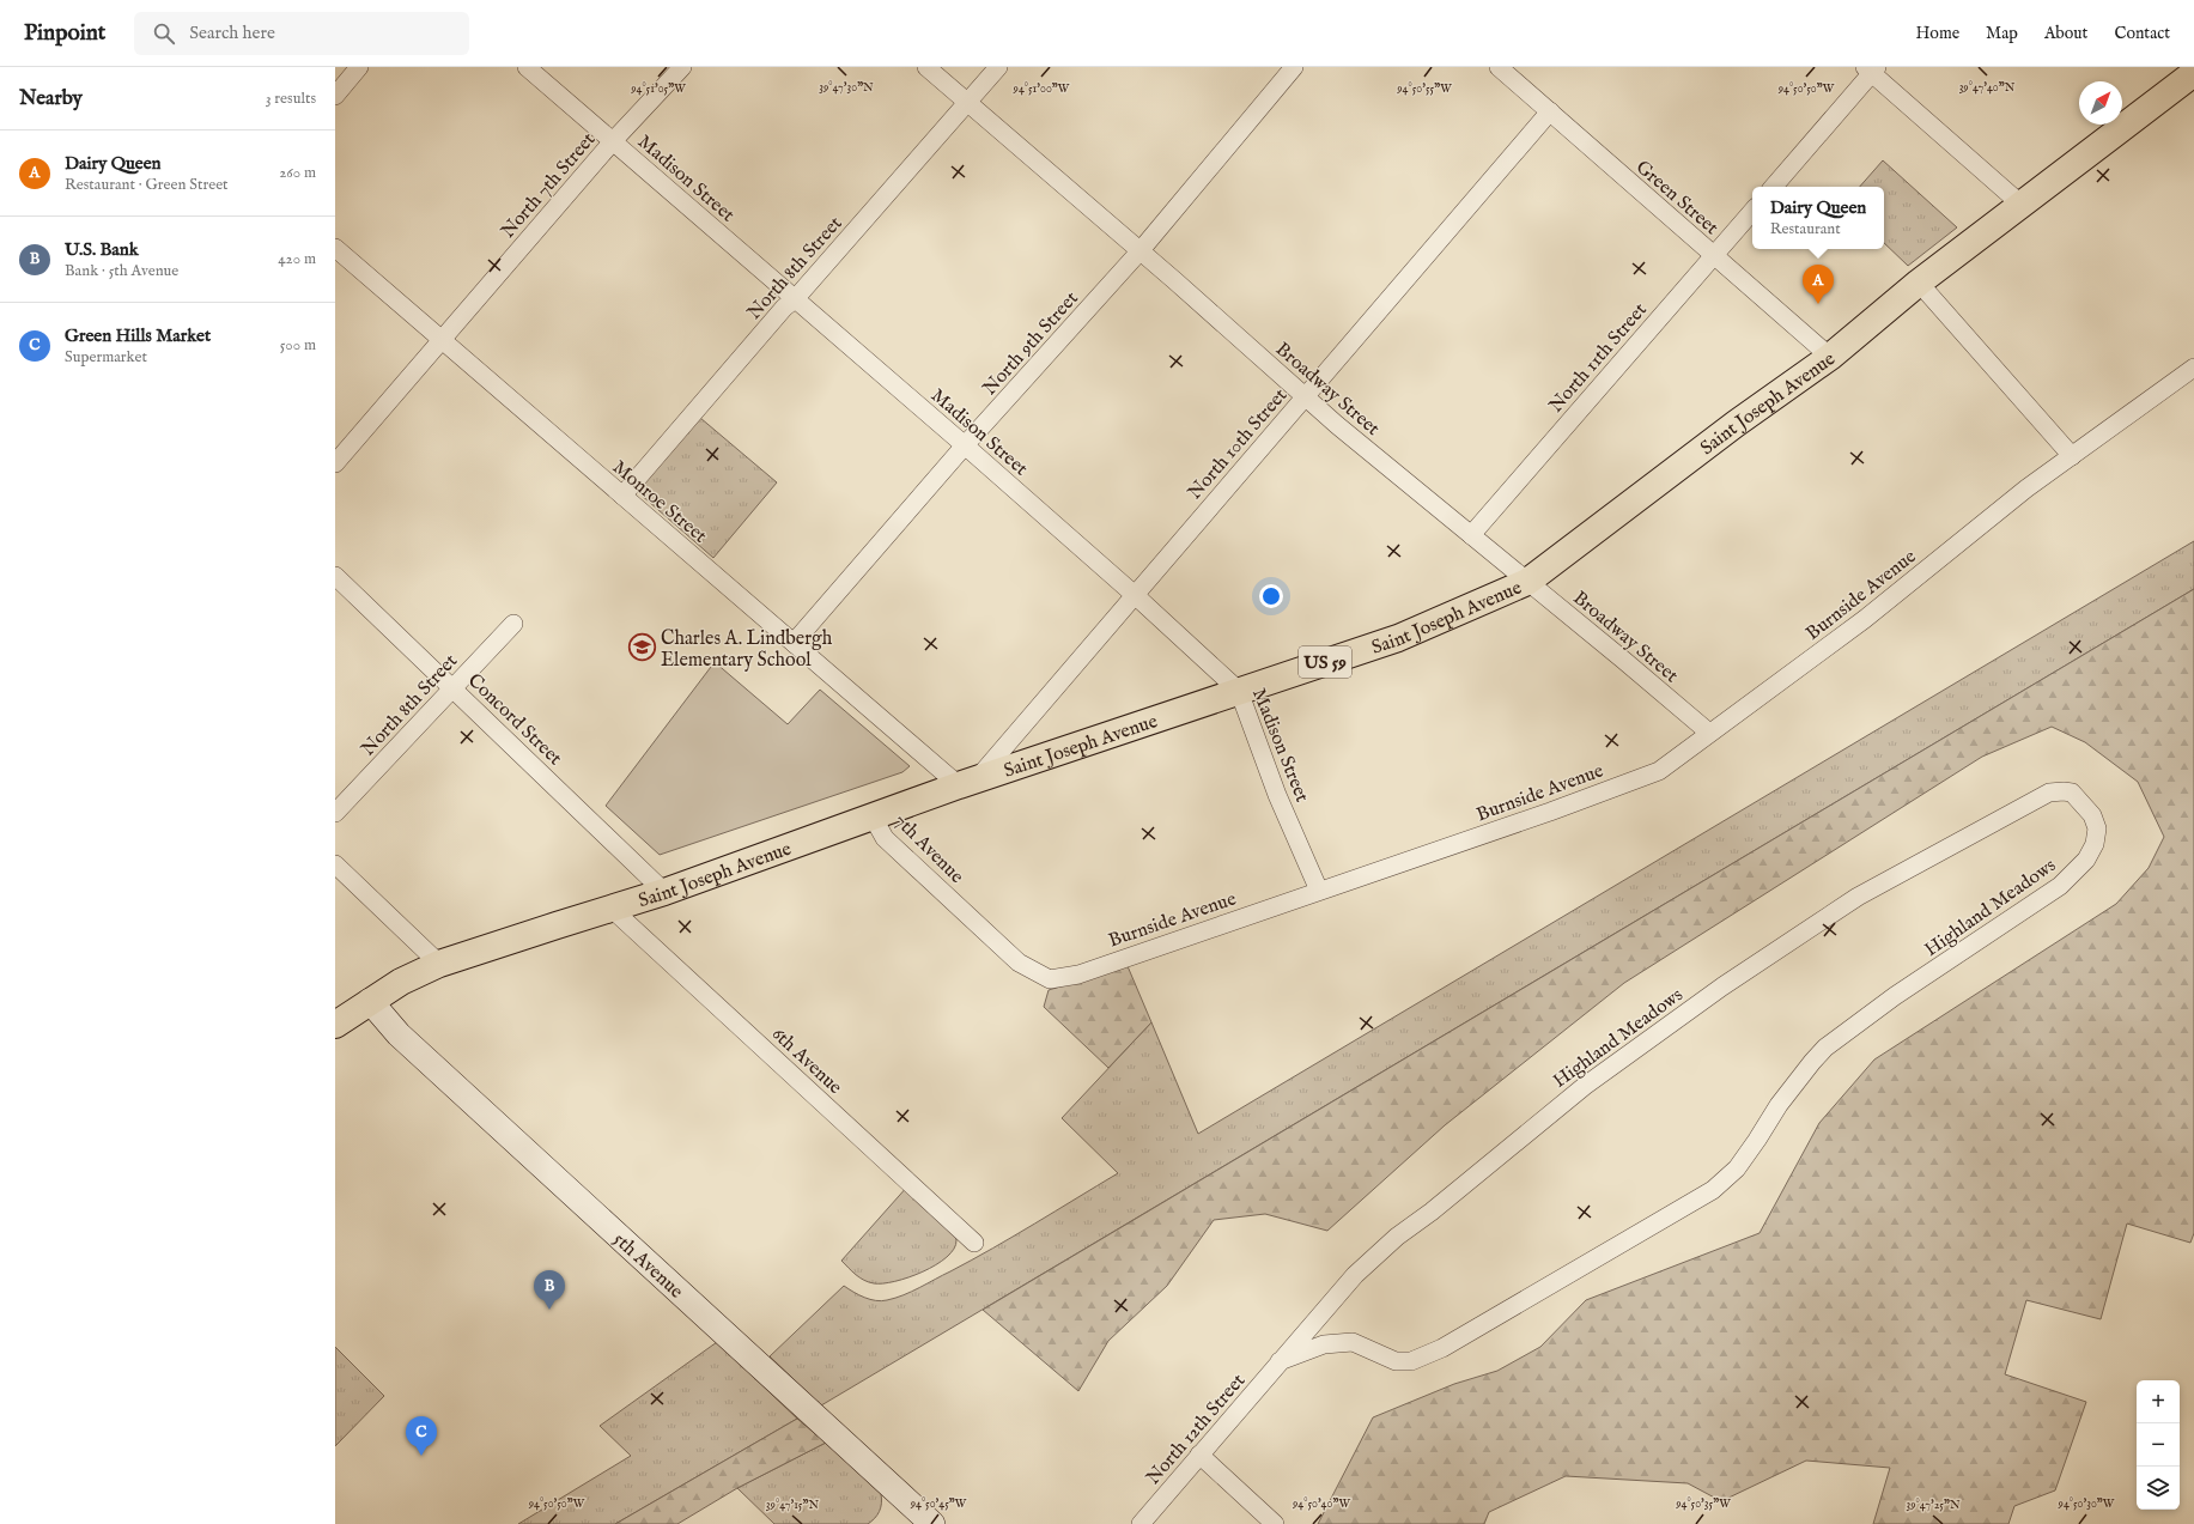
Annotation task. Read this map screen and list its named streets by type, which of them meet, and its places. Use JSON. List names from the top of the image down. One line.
{"streets":{"main road":["Saint Joseph Avenue","US 59"],"street":["Madison Street","North 7th Street","Green Street","North 8th Street","North 9th Street","North 11th Street","Broadway Street","North 10th Street","Monroe Street","Burnside Avenue","Concord Street","7th Avenue","Highland Meadows","6th Avenue","5th Avenue","North 12th Street"]},"crossings":[["Madison Street","North 7th Street"],["Madison Street","North 8th Street"],["Madison Street","North 9th Street"],["Madison Street","Saint Joseph Avenue"],["Madison Street","North 10th Street"],["Madison Street","Burnside Avenue"],["North 7th Street","Monroe Street"],["Green Street","North 11th Street"],["Green Street","Saint Joseph Avenue"],["Green Street","North 10th Street"],["North 8th Street","Broadway Street"],["North 8th Street","Monroe Street"],["North 8th Street","Concord Street"],["North 9th Street","Broadway Street"],["North 9th Street","Monroe Street"],["North 11th Street","Broadway Street"],["Broadway Street","Saint Joseph Avenue"],["Broadway Street","North 10th Street"],["Broadway Street","Burnside Avenue"],["Saint Joseph Avenue","North 10th Street"],["Saint Joseph Avenue","Monroe Street"],["Saint Joseph Avenue","Concord Street"],["Saint Joseph Avenue","7th Avenue"],["Saint Joseph Avenue","6th Avenue"],["Saint Joseph Avenue","5th Avenue"],["North 10th Street","Monroe Street"],["Burnside Avenue","7th Avenue"],["Highland Meadows","North 12th Street"]],"places":{"school or university":["Charles A. Lindbergh Elementary School"]},"north":"top right","page":{"header":"Pinpoint","search":"Search here","nav":["Home","Map","About","Contact"],"heading":["Nearby","3 results"],"list":[{"mark":"A","name":"Dairy Queen","note":"Restaurant · Green Street","value":"260 m"},{"mark":"B","name":"U.S. Bank","note":"Bank · 5th Avenue","value":"420 m"},{"mark":"C","name":"Green Hills Market","note":"Supermarket","value":"500 m"}],"popup":["Dairy Queen","Restaurant"],"pins":["A","B","C"],"map_buttons":["+","−"]},"coordinates":["39°47'30\"N","39°47'40\"N","94°51'05\"W","94°51'00\"W","94°50'55\"W","94°50'50\"W","94°50'45\"W","94°50'40\"W","94°50'35\"W","94°50'30\"W","39°47'15\"N","39°47'25\"N"]}
